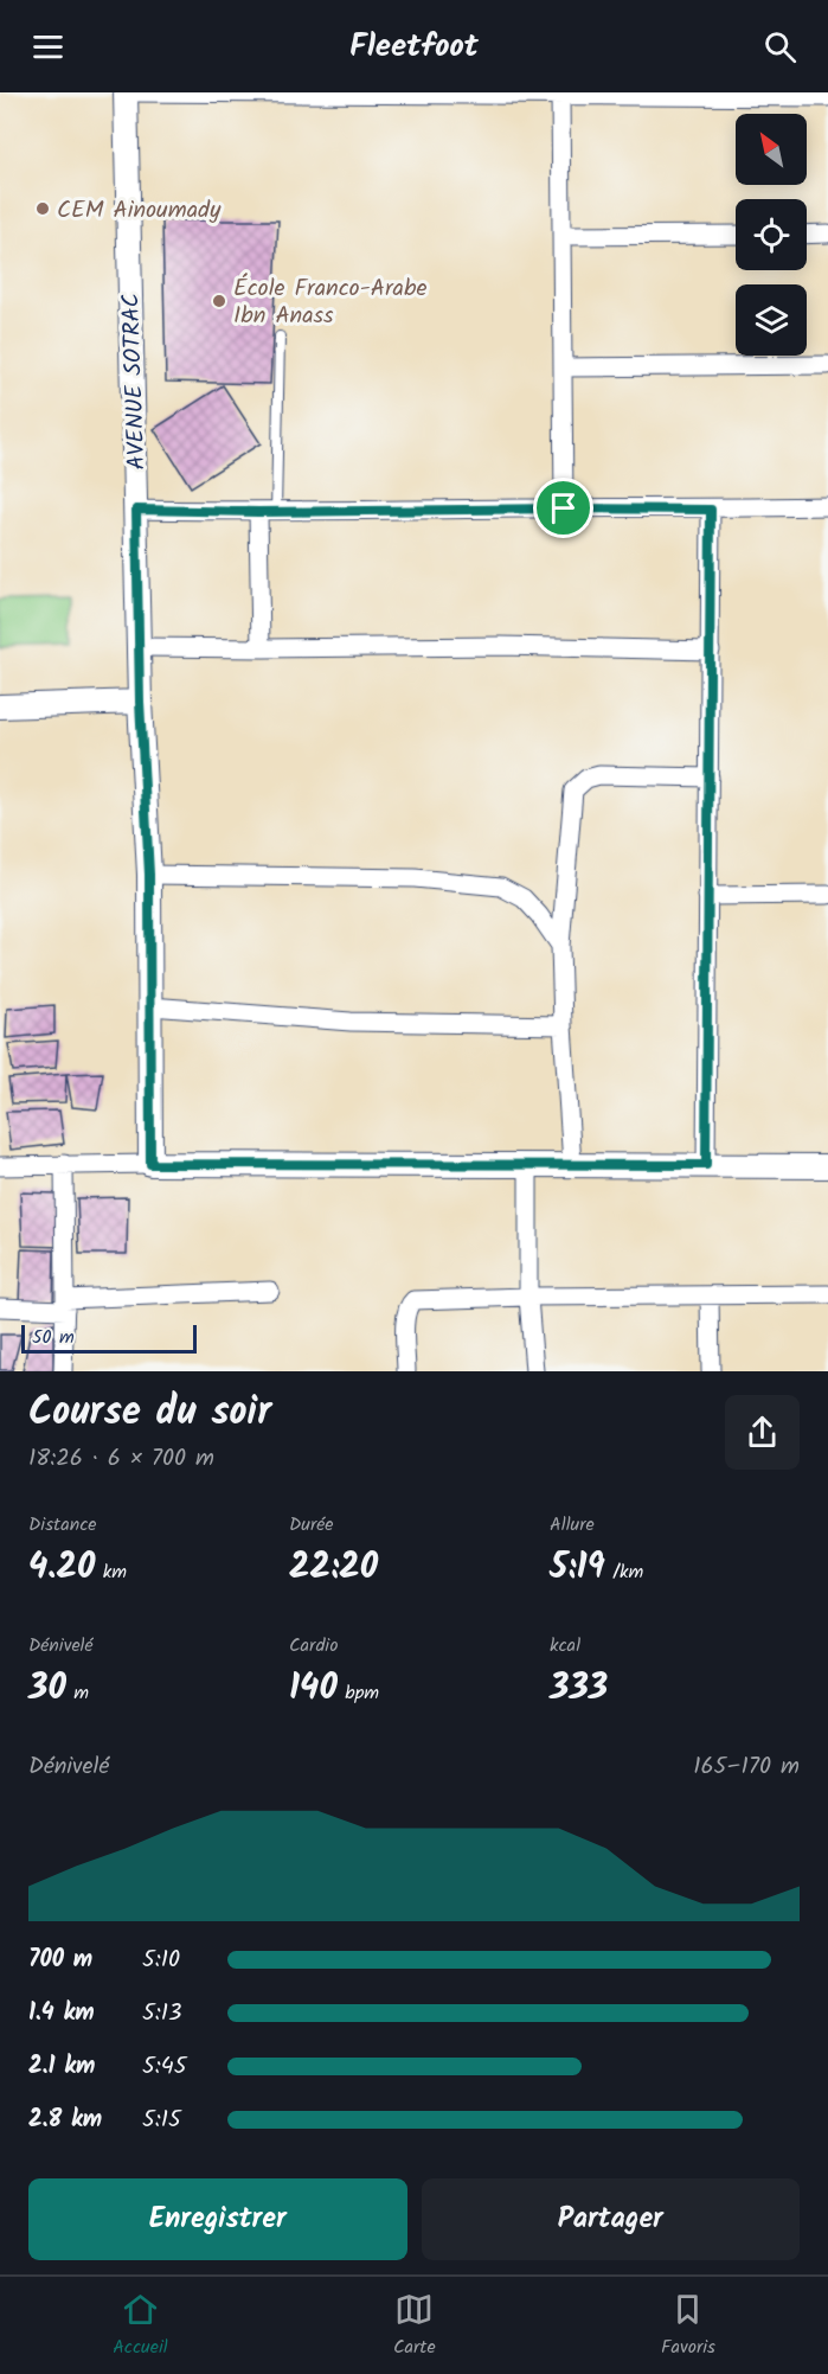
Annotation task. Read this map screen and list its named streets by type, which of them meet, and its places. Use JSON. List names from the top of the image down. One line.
{"streets":{"street":["AVENUE SOTRAC"]},"places":["CEM Ainoumady","École Franco-Arabe Ibn Anass"],"scale_bar":"50 m","north":"top left","page":{"header":"Fleetfoot","scale":"50 m","heading":["Course du soir","18:26 · 6 × 700 m"],"stats":[["Distance","4.20 km"],["Durée","22:20"],["Allure","5:19 /km"],["Dénivelé","30 m"],["Cardio","140 bpm"],["kcal","333"]],"chart":["Dénivelé","165–170 m"],"list":[{"name":"700 m","note":"5:10"},{"name":"1.4 km","note":"5:13"},{"name":"2.1 km","note":"5:45"},{"name":"2.8 km","note":"5:15"}],"buttons":["Enregistrer","Partager"],"tabs":["Accueil","Carte","Favoris"]}}
